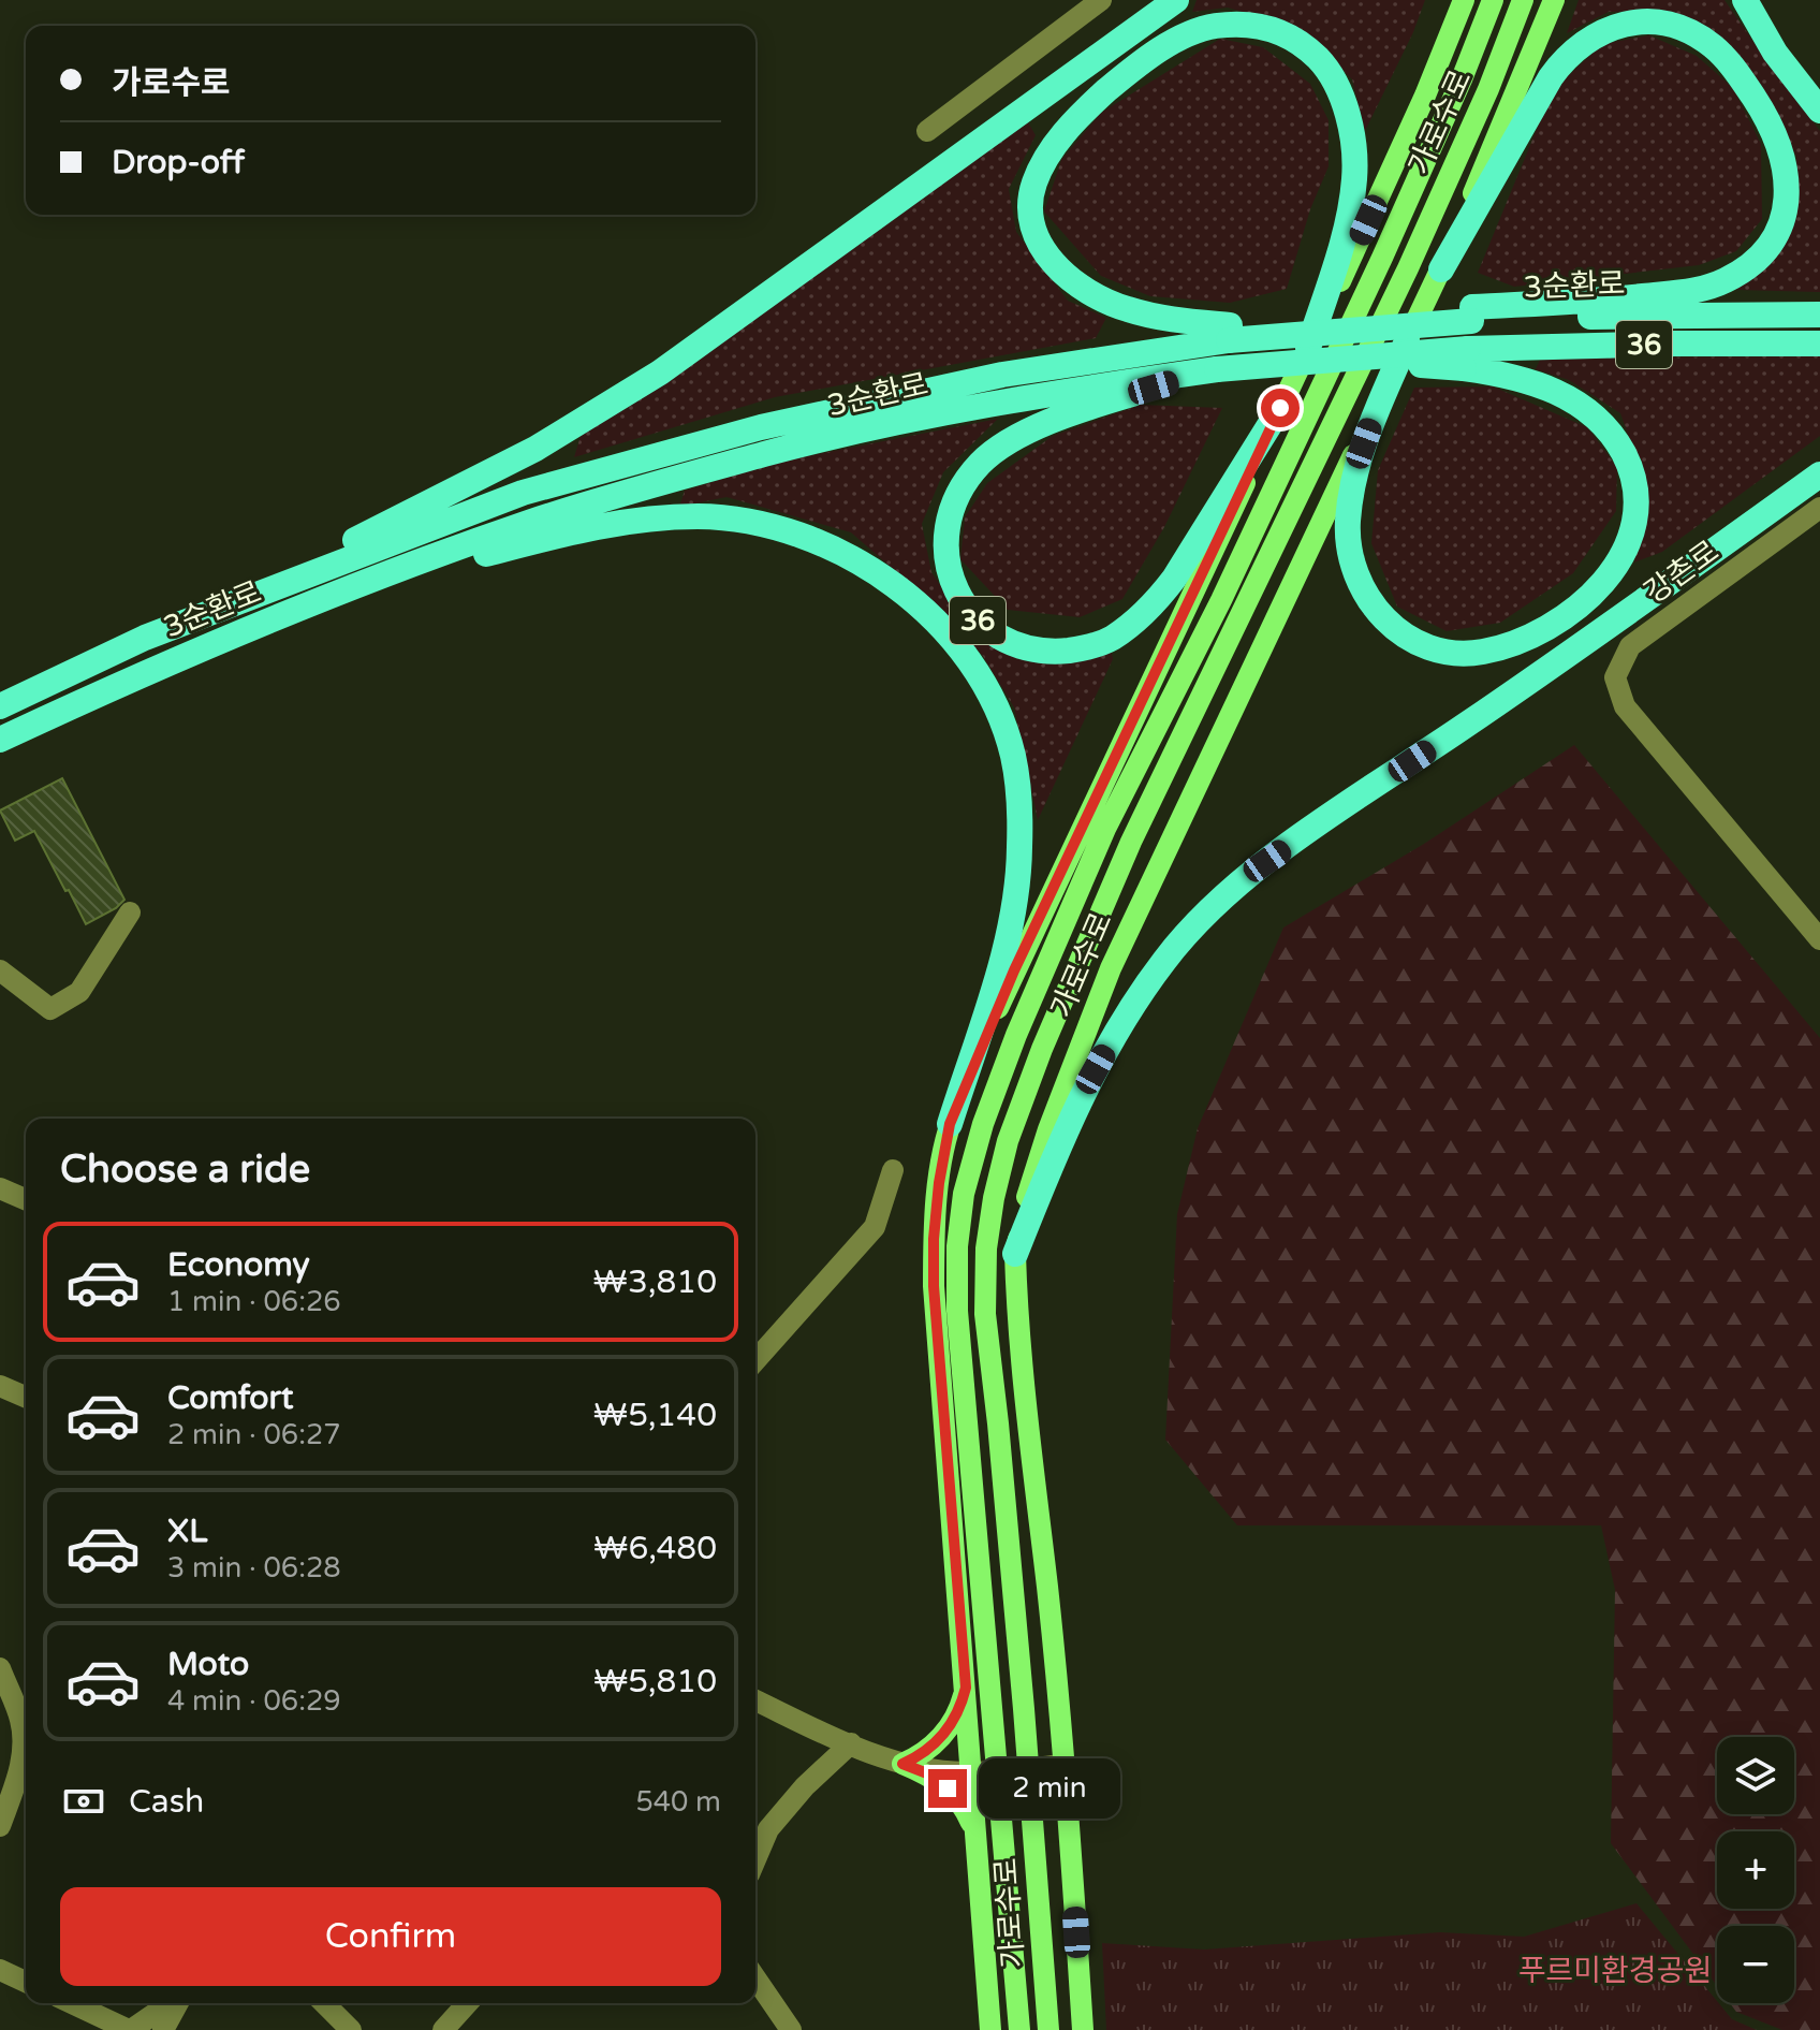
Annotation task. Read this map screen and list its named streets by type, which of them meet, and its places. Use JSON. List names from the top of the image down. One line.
{"streets":{"highway":["3순환로","36"],"main road":["가로수로"],"street":["강촌로"]},"crossings":[["가로수로","3순환로"],["가로수로","36"],["3순환로","36"]],"parks":["푸르미환경공원"],"page":{"banner":["가로수로","Drop-off"],"heading":"Choose a ride","list":[{"name":"Economy","note":"1 min · 06:26","value":"₩3,810"},{"name":"Comfort","note":"2 min · 06:27","value":"₩5,140"},{"name":"XL","note":"3 min · 06:28","value":"₩6,480"},{"name":"Moto","note":"4 min · 06:29","value":"₩5,810"}],"map_buttons":["+","−"],"pay":["Cash","540 m"],"bubble":"2 min","buttons":"Confirm"}}
